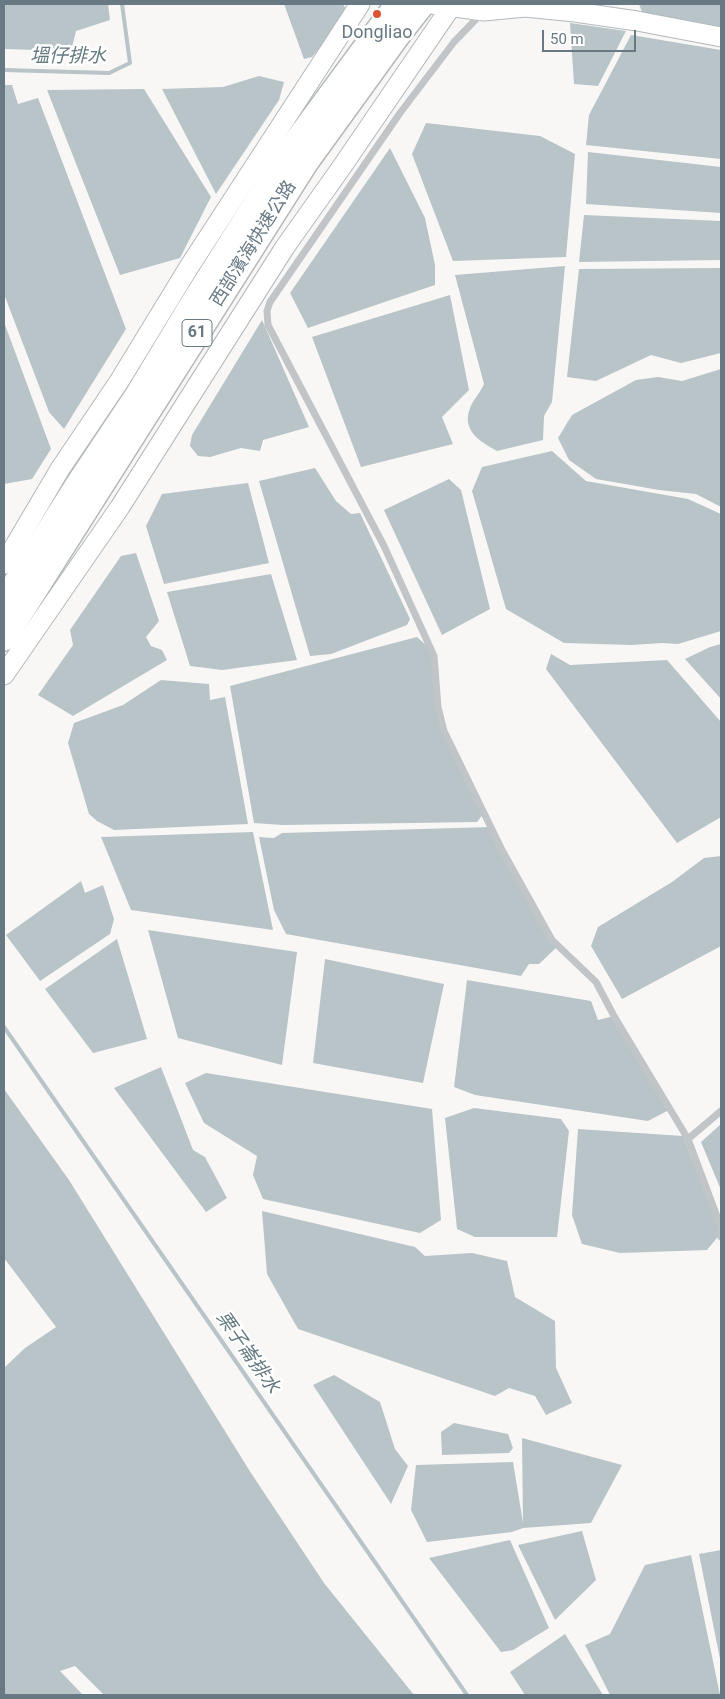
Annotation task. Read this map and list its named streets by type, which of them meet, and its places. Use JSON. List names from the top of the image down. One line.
{"streets":{"highway":["西部濱海快速公路","61"]},"crossings":[["西部濱海快速公路","61"]],"water":["塭仔排水","栗子崙排水"],"places":["Dongliao"],"scale_bar":"50 m"}
